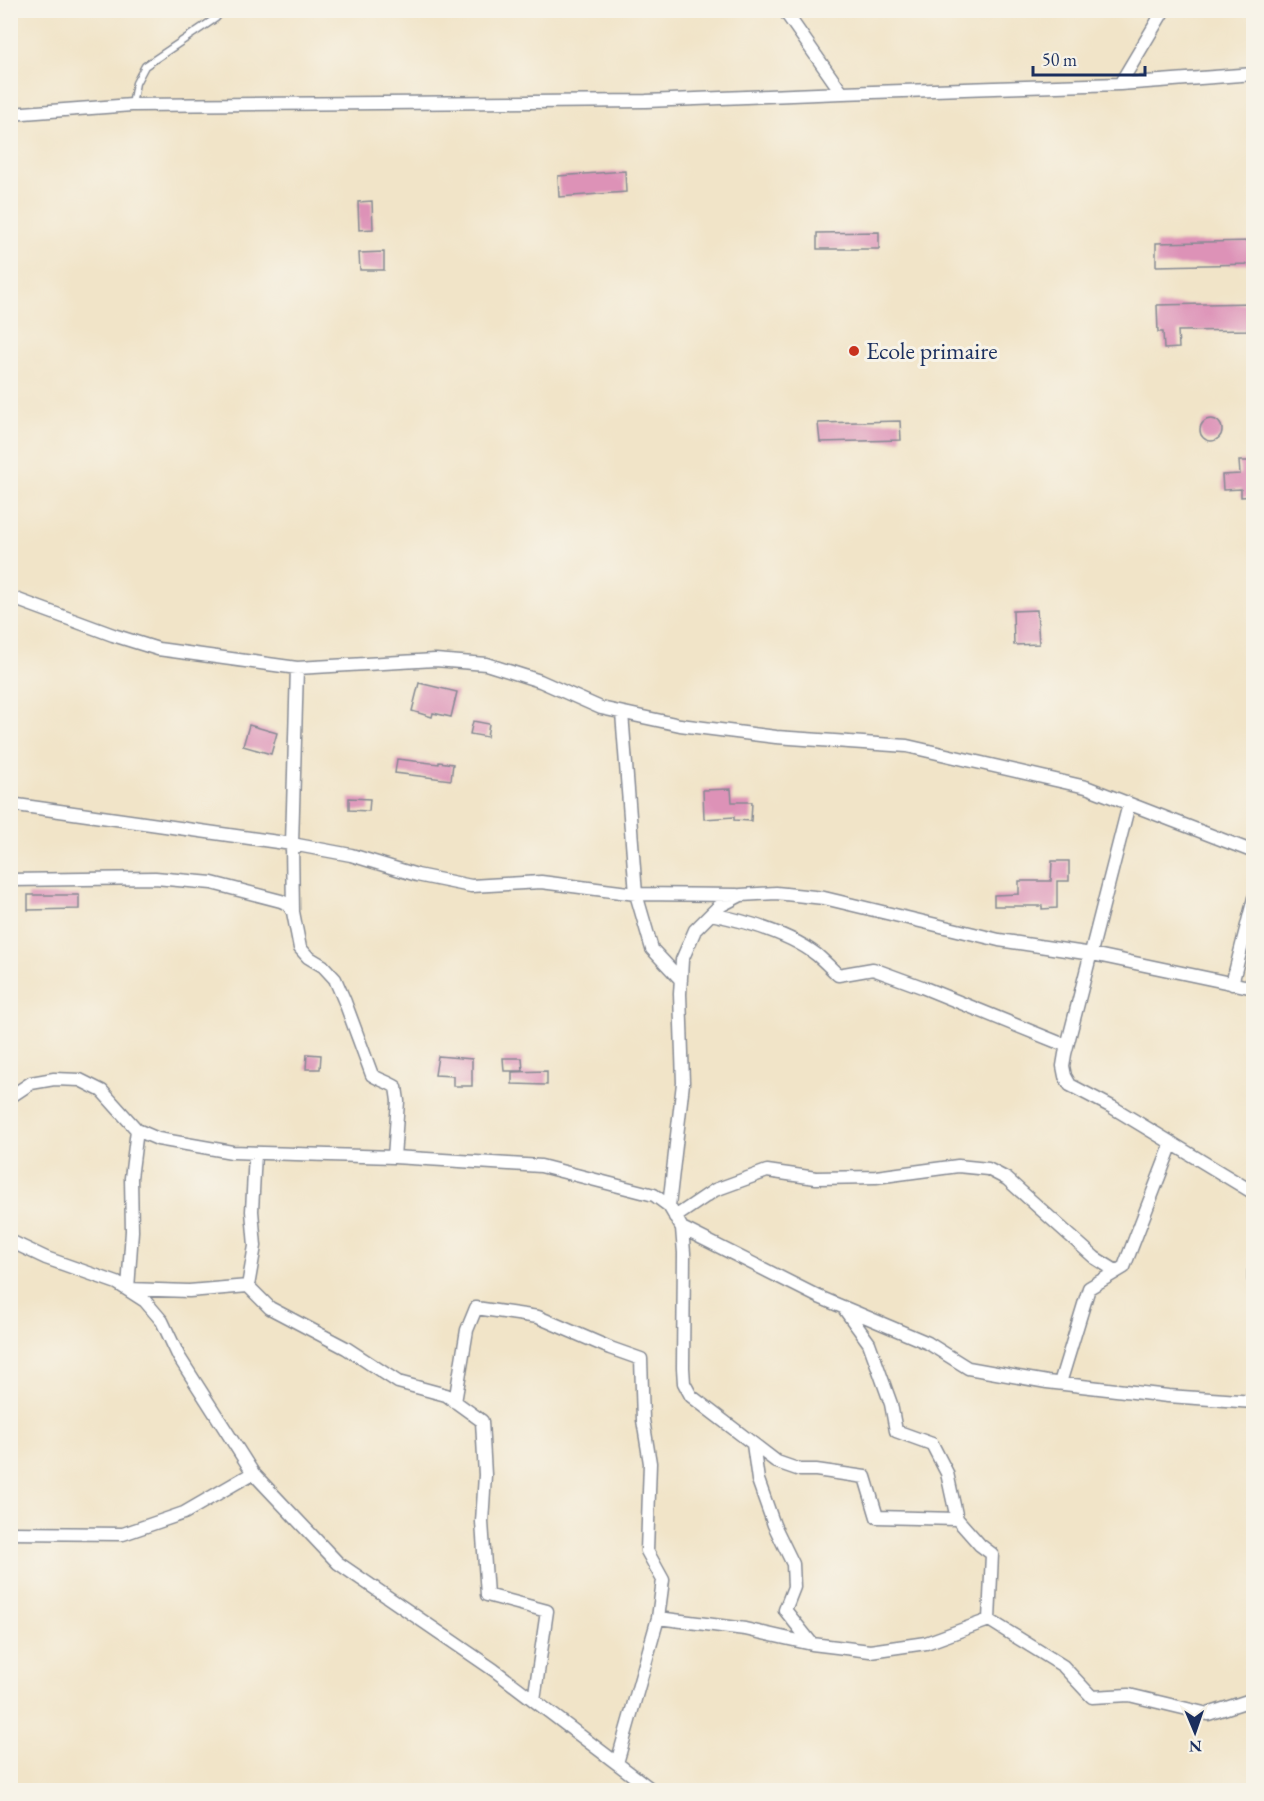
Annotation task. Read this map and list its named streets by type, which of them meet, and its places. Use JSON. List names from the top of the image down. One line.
{"places":["Ecole primaire"],"scale_bar":"50 m","north":"bottom"}
